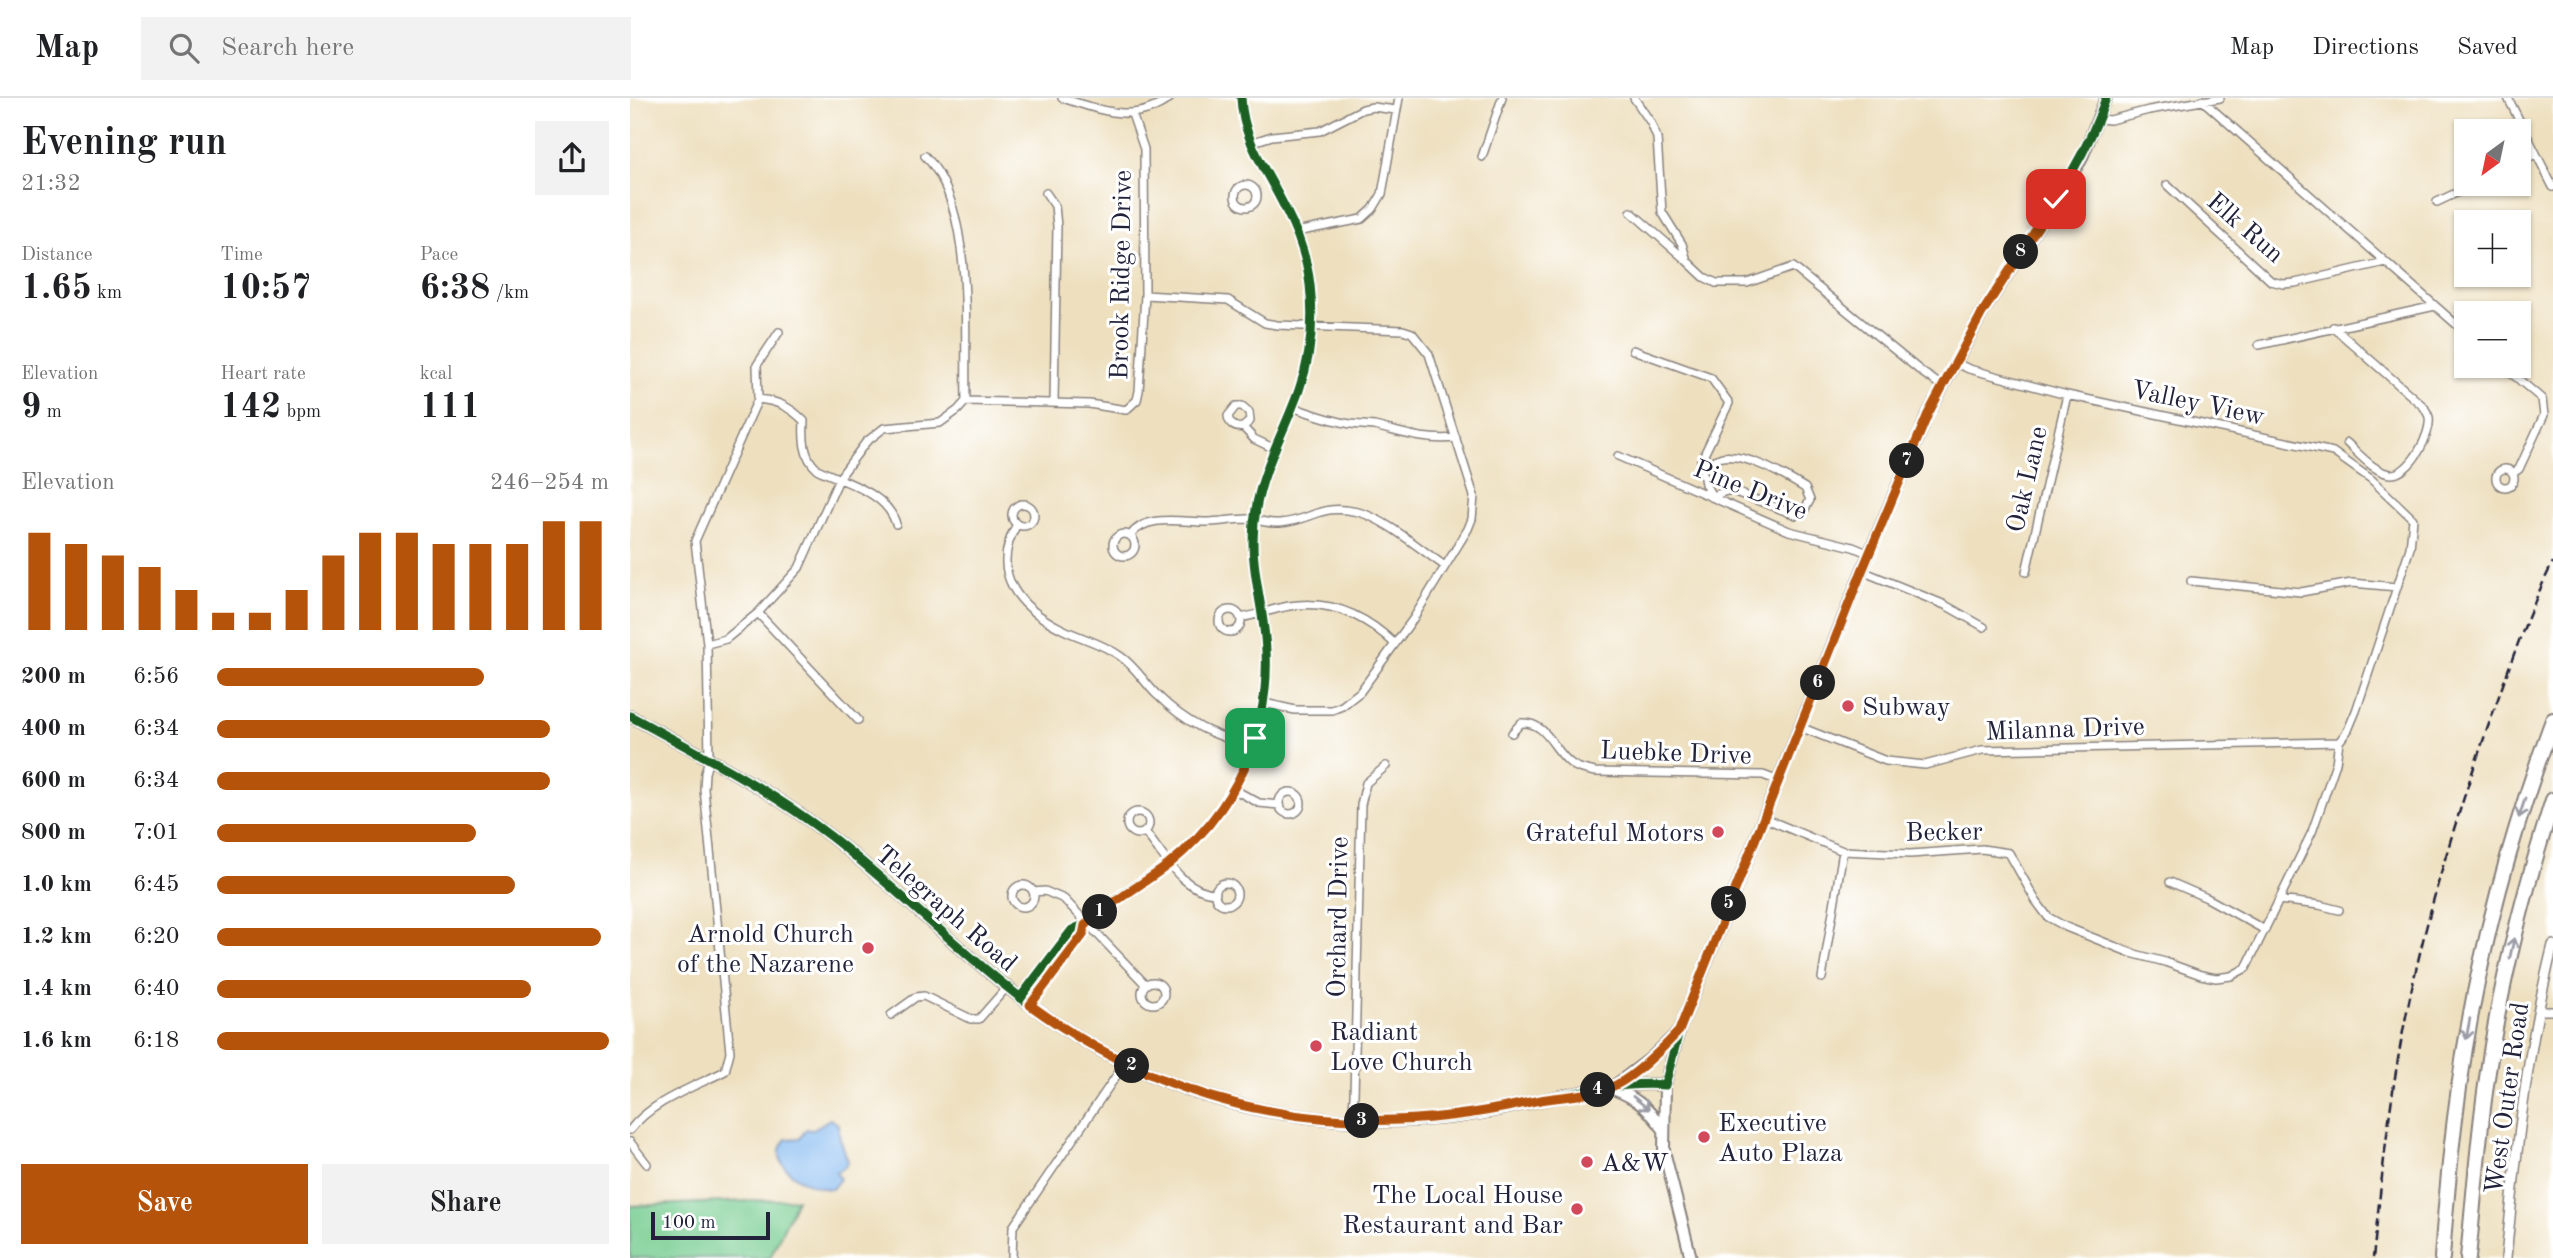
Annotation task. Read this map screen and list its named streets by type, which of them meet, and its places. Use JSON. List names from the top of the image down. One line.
{"streets":{"main road":["Telegraph Road"],"street":["Elk Run","Brook Ridge Drive","Valley View","Oak Lane","Pine Drive","Milanna Drive","Luebke Drive","Becker","Orchard Drive","West Outer Road"]},"crossings":[["Valley View","Oak Lane"],["Telegraph Road","Orchard Drive"]],"places":["Subway","Grateful Motors","Arnold Church of the Nazarene","Radiant Love Church","Executive Auto Plaza","A&W","The Local House Restaurant and Bar"],"scale_bar":"100 m","north":"bottom left","page":{"header":"Map","search":"Search here","nav":["Map","Directions","Saved"],"heading":["Evening run","21:32"],"map_buttons":["+","−"],"stats":[["Distance","1.65 km"],["Time","10:57"],["Pace","6:38 /km"],["Elevation","9 m"],["Heart rate","142 bpm"],["kcal","111"]],"pins":["8","7","6","5","1","2","4","3"],"chart":["Elevation","246–254 m"],"list":[{"name":"200 m","note":"6:56"},{"name":"400 m","note":"6:34"},{"name":"600 m","note":"6:34"},{"name":"800 m","note":"7:01"},{"name":"1.0 km","note":"6:45"},{"name":"1.2 km","note":"6:20"},{"name":"1.4 km","note":"6:40"},{"name":"1.6 km","note":"6:18"}],"buttons":["Save","Share"],"scale":"100 m"}}
